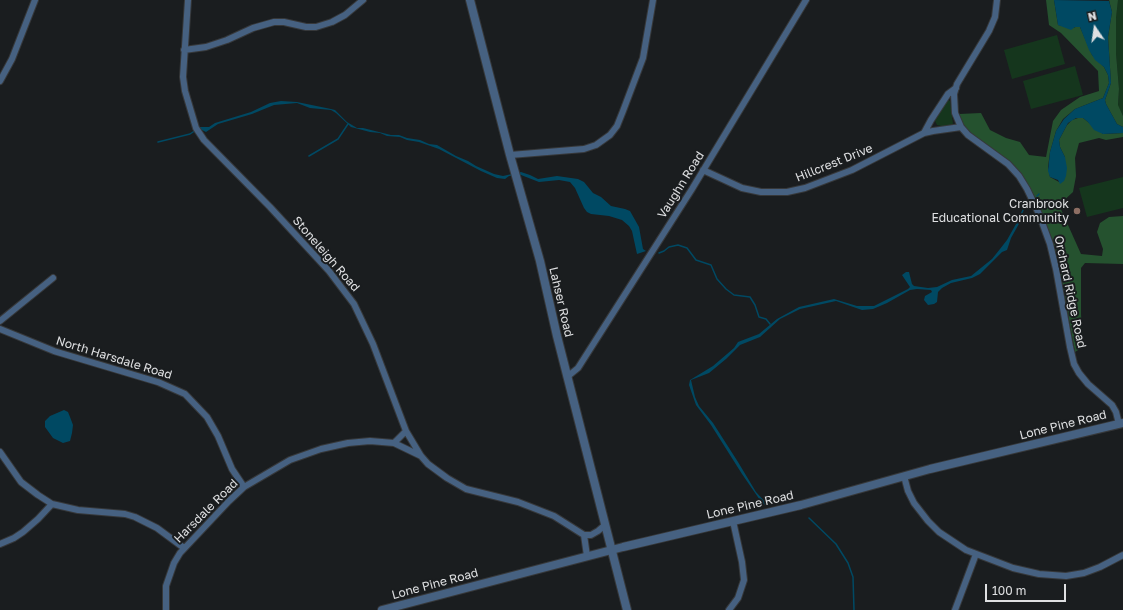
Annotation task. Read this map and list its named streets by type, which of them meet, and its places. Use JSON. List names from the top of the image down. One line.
{"streets":{"street":["Hillcrest Drive","Vaughn Road","Stoneleigh Road","Orchard Ridge Road","Lahser Road","North Harsdale Road","Lone Pine Road","Harsdale Road"]},"crossings":[["Hillcrest Drive","Vaughn Road"],["Hillcrest Drive","Orchard Ridge Road"],["Vaughn Road","Lahser Road"],["Stoneleigh Road","Harsdale Road"],["Orchard Ridge Road","Lone Pine Road"],["Lahser Road","Lone Pine Road"],["North Harsdale Road","Harsdale Road"]],"places":["Cranbrook Educational Community"],"scale_bar":"100 m","north":"top"}
